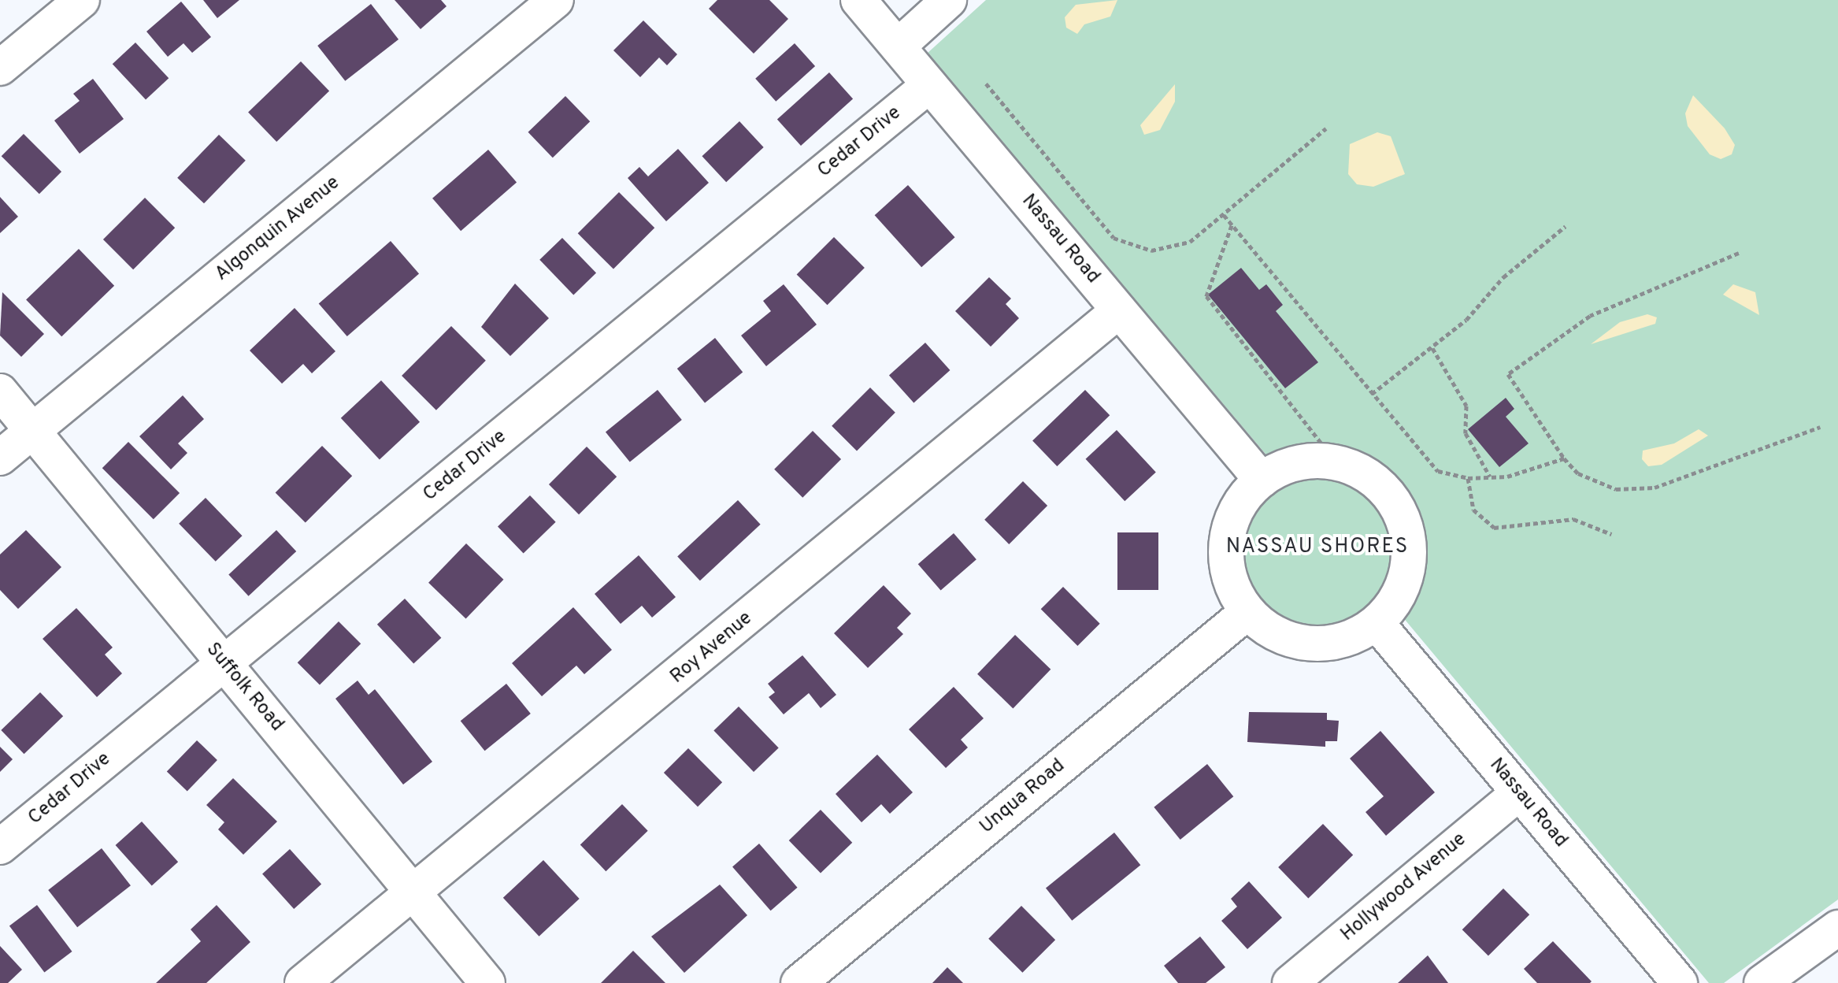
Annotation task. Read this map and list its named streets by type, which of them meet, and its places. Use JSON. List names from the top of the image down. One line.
{"streets":{"street":["Cedar Drive","Algonquin Avenue","Nassau Road","Roy Avenue","Suffolk Road","Unqua Road","Hollywood Avenue"]},"crossings":[["Cedar Drive","Nassau Road"],["Cedar Drive","Suffolk Road"],["Algonquin Avenue","Suffolk Road"],["Nassau Road","Roy Avenue"],["Nassau Road","Unqua Road"],["Nassau Road","Hollywood Avenue"],["Roy Avenue","Suffolk Road"]],"districts":["NASSAU SHORES"]}
